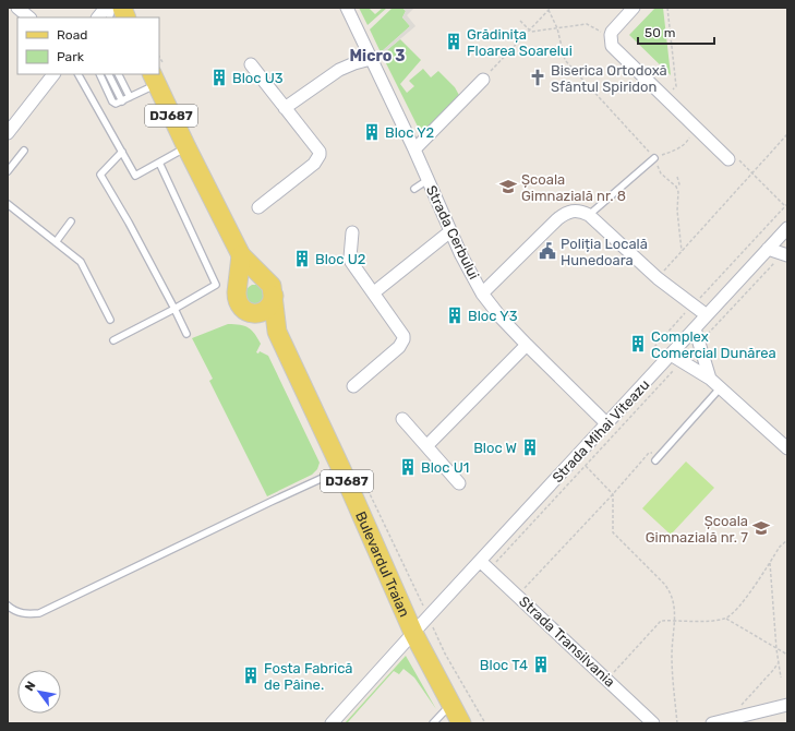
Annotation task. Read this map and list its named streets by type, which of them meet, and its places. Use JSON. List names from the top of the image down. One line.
{"streets":{"main road":["DJ687","Bulevardul Traian"],"street":["Strada Cerbului","Strada Mihai Viteazu","Strada Transilvania"]},"crossings":[["DJ687","Bulevardul Traian"],["Strada Cerbului","Strada Mihai Viteazu"],["Strada Mihai Viteazu","Bulevardul Traian"],["Strada Mihai Viteazu","Strada Transilvania"]],"districts":["Micro 3"],"places":{"building":["Grădinița Floarea Soarelui","Bloc U3","Bloc Y2","Bloc U2","Bloc Y3","Complex Comercial Dunărea","Bloc W","Bloc U1","Bloc T4","Fosta Fabrică de Pâine."],"church":["Biserica Ortodoxă Sfântul Spiridon"],"school or university":["Școala Gimnazială nr. 8","Școala Gimnazială nr. 7"],"public building":["Poliția Locală Hunedoara"]},"legend":["Road","Park"],"scale_bar":"50 m","north":"top left"}
